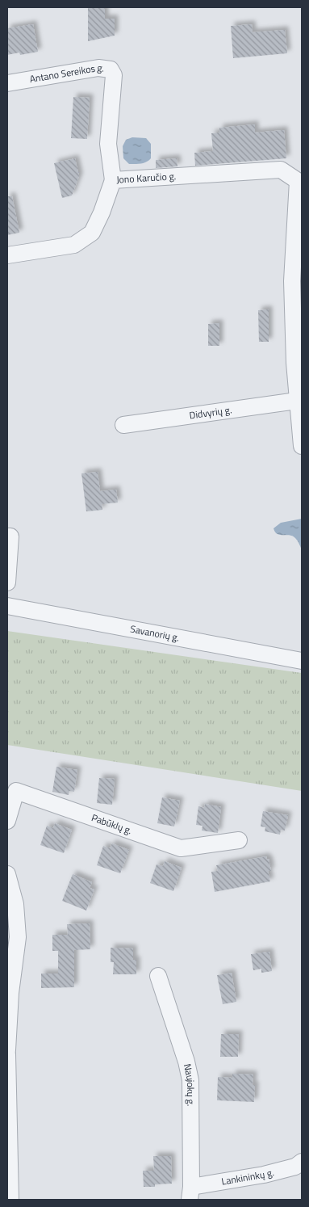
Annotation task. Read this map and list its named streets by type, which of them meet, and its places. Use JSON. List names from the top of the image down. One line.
{"streets":{"street":["Antano Sereikos g.","Jono Karučio g.","Didvyrių g.","Savanorių g.","Pabūklų g.","Naujokų g.","Lankininkų g."]},"crossings":[["Antano Sereikos g.","Jono Karučio g."],["Jono Karučio g.","Didvyrių g."],["Naujokų g.","Lankininkų g."]]}
